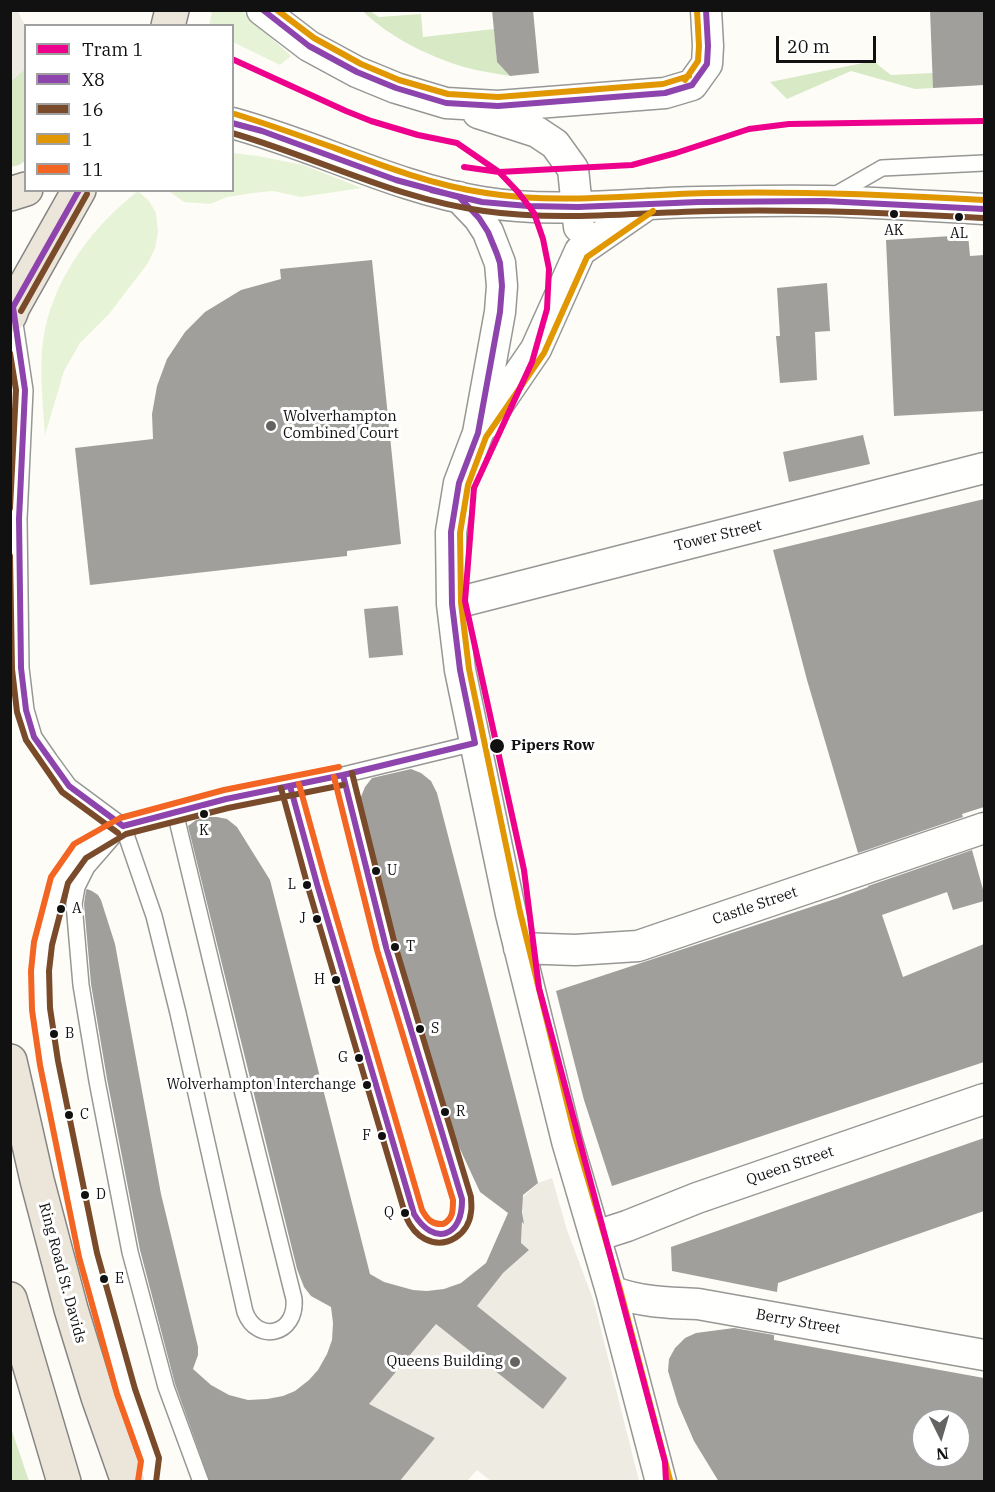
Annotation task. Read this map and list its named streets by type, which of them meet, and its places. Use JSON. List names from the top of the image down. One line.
{"streets":{"highway":["Ring Road St. Davids"],"street":["Tower Street","Castle Street","Queen Street","Berry Street"]},"places":["AK","AL","Wolverhampton Combined Court","Pipers Row","K","U","L","A","J","T","H","S","B","G","Wolverhampton Interchange","R","C","F","D","Q","E","Queens Building"],"lines":["transit line X8","transit line 1","tram line 1","transit line 16","transit line 11"],"legend":["Tram 1","X8","16","1","11"],"scale_bar":"20 m","north":"bottom"}
